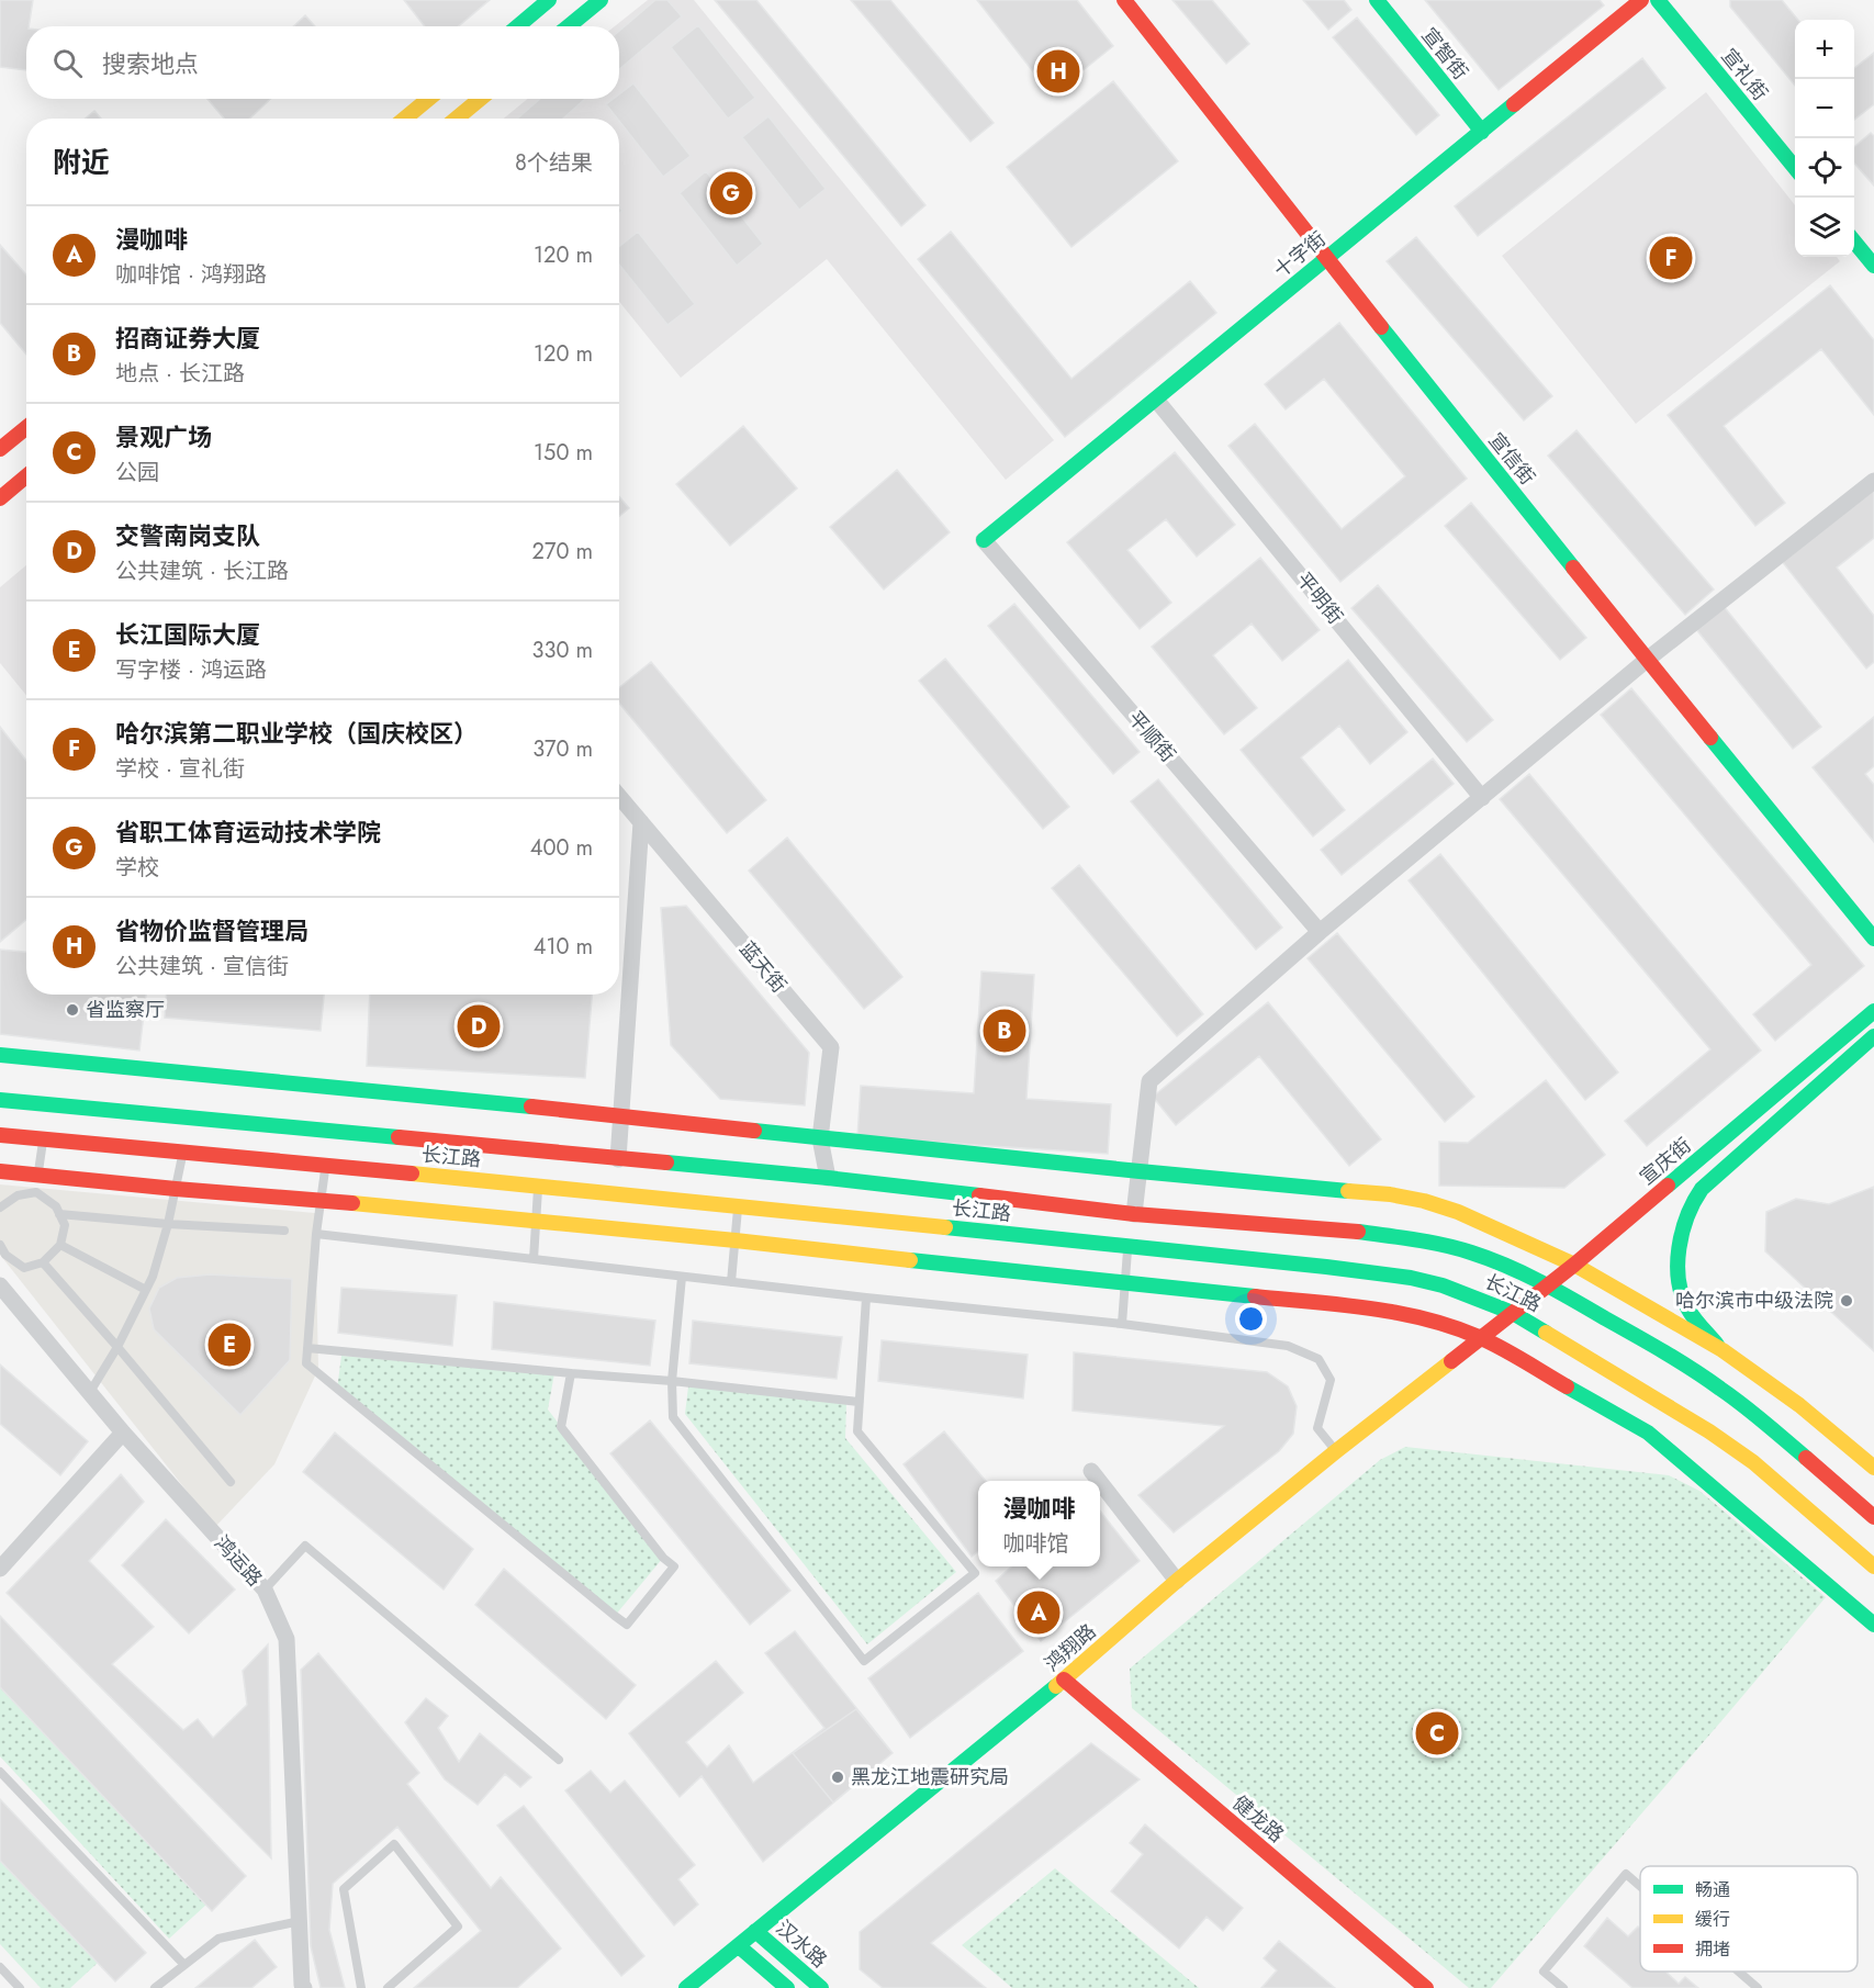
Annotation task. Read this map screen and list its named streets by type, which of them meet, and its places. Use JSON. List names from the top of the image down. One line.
{"streets":{"main road":["宣智街","宣礼街","十字街","宣信街","长江路","宣庆街","鸿翔路","健龙路","汉水路"],"street":["平明街","平顺街","蓝天街","鸿运路"]},"crossings":[["宣智街","十字街"],["十字街","宣信街"],["十字街","平明街"],["十字街","平顺街"],["蓝天街","长江路"],["长江路","宣庆街"],["宣庆街","鸿翔路"],["鸿翔路","健龙路"],["鸿翔路","汉水路"]],"places":["省监察厅","哈尔滨市中级法院","黑龙江地震研究局"],"legend":["畅通","缓行","拥堵"],"page":{"map_buttons":["+","−"],"search":"搜索地点","pins":["H","G","F","D","B","E","A","C"],"heading":["附近","8个结果"],"list":[{"mark":"A","name":"漫咖啡","note":"咖啡馆 · 鸿翔路","value":"120 m"},{"mark":"B","name":"招商证券大厦","note":"地点 · 长江路","value":"120 m"},{"mark":"C","name":"景观广场","note":"公园","value":"150 m"},{"mark":"D","name":"交警南岗支队","note":"公共建筑 · 长江路","value":"270 m"},{"mark":"E","name":"长江国际大厦","note":"写字楼 · 鸿运路","value":"330 m"},{"mark":"F","name":"哈尔滨第二职业学校（国庆校区）","note":"学校 · 宣礼街","value":"370 m"},{"mark":"G","name":"省职工体育运动技术学院","note":"学校","value":"400 m"},{"mark":"H","name":"省物价监督管理局","note":"公共建筑 · 宣信街","value":"410 m"}],"popup":["漫咖啡","咖啡馆"]}}
